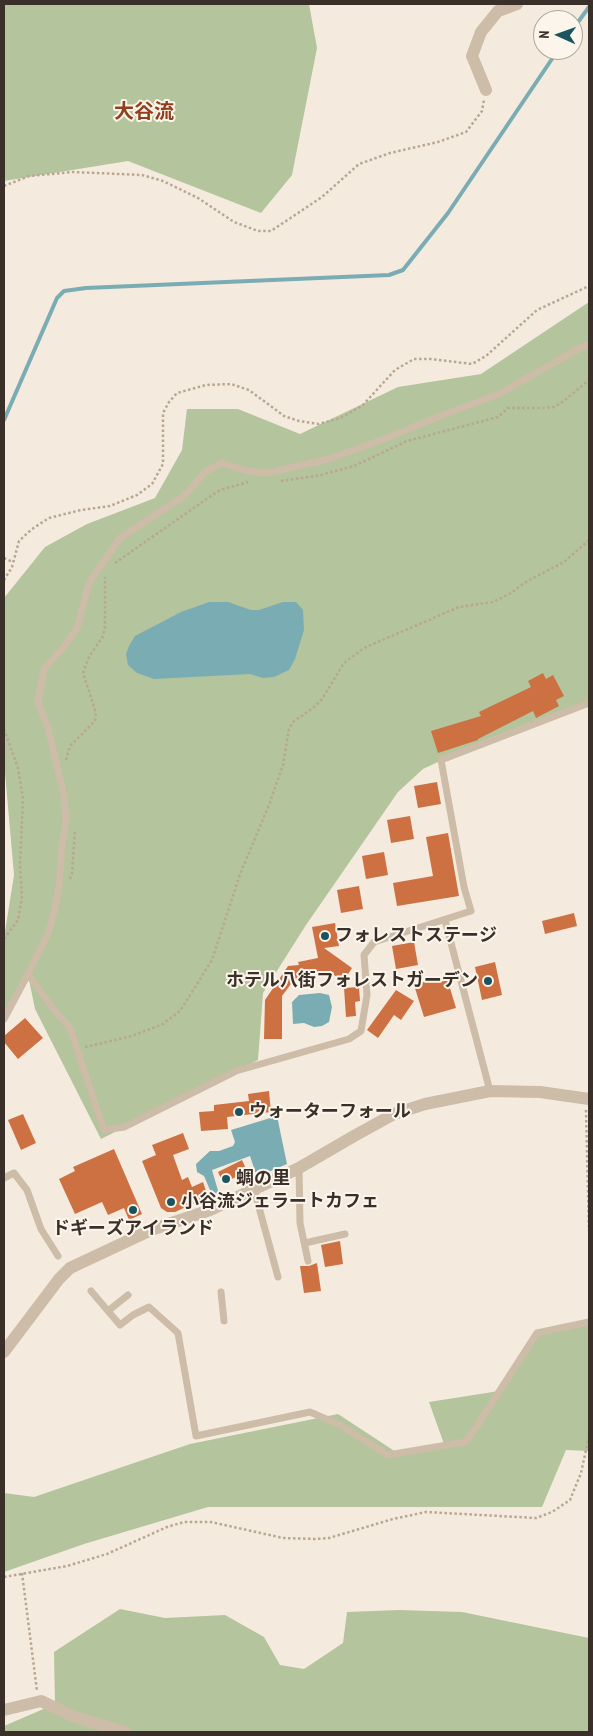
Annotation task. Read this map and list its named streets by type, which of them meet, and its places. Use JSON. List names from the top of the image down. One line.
{"districts":["大谷流"],"places":["フォレストステージ","ホテル八街フォレストガーデン","ウォーターフォール","蜩の里","小谷流ジェラートカフェ","ドギーズアイランド"],"north":"left"}
